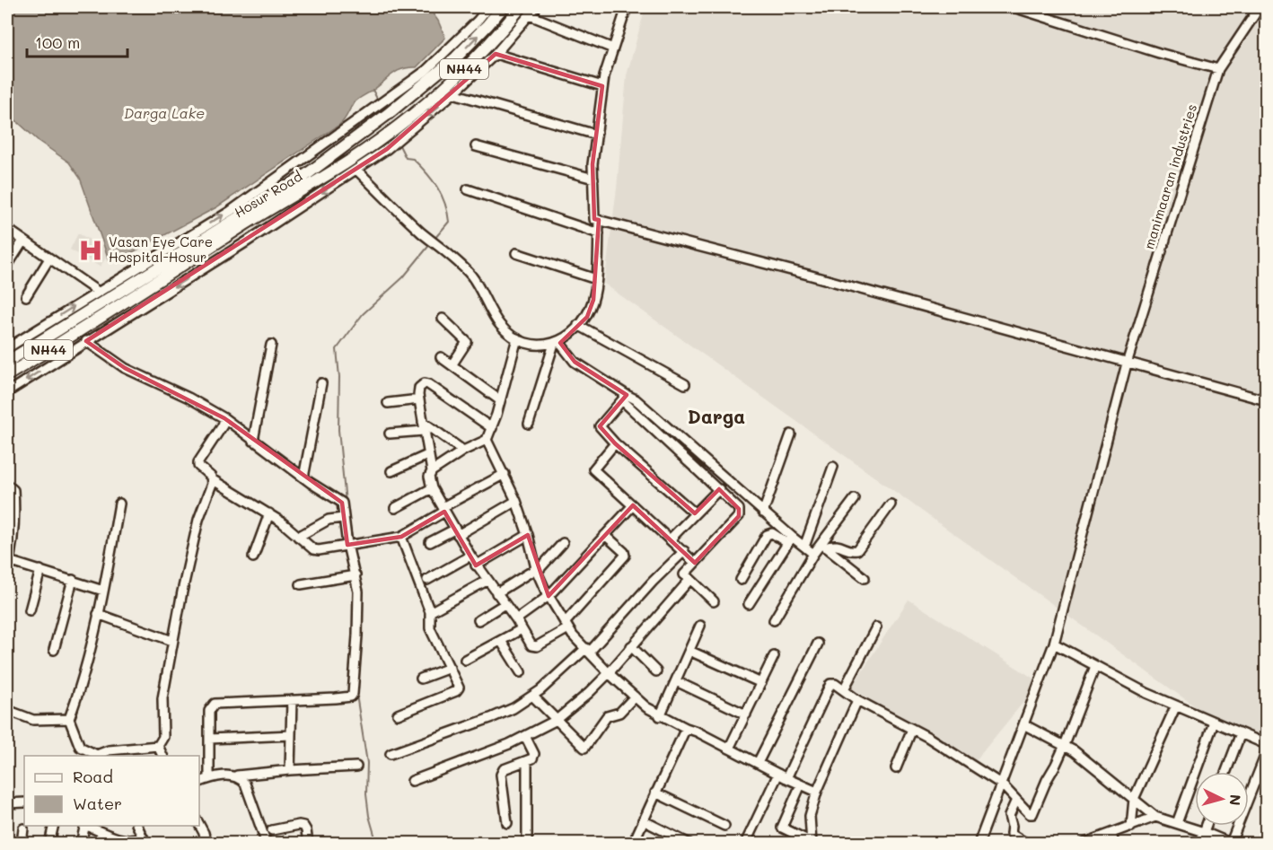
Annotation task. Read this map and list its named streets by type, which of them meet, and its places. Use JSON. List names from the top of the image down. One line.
{"streets":{"highway":["NH44","Hosur Road"],"street":["manimaaran industries"]},"districts":["Darga"],"water":["Darga Lake"],"places":{"hospital":["Vasan Eye Care Hospital-Hosur"]},"legend":["Road","Water"],"scale_bar":"100 m","north":"right"}
